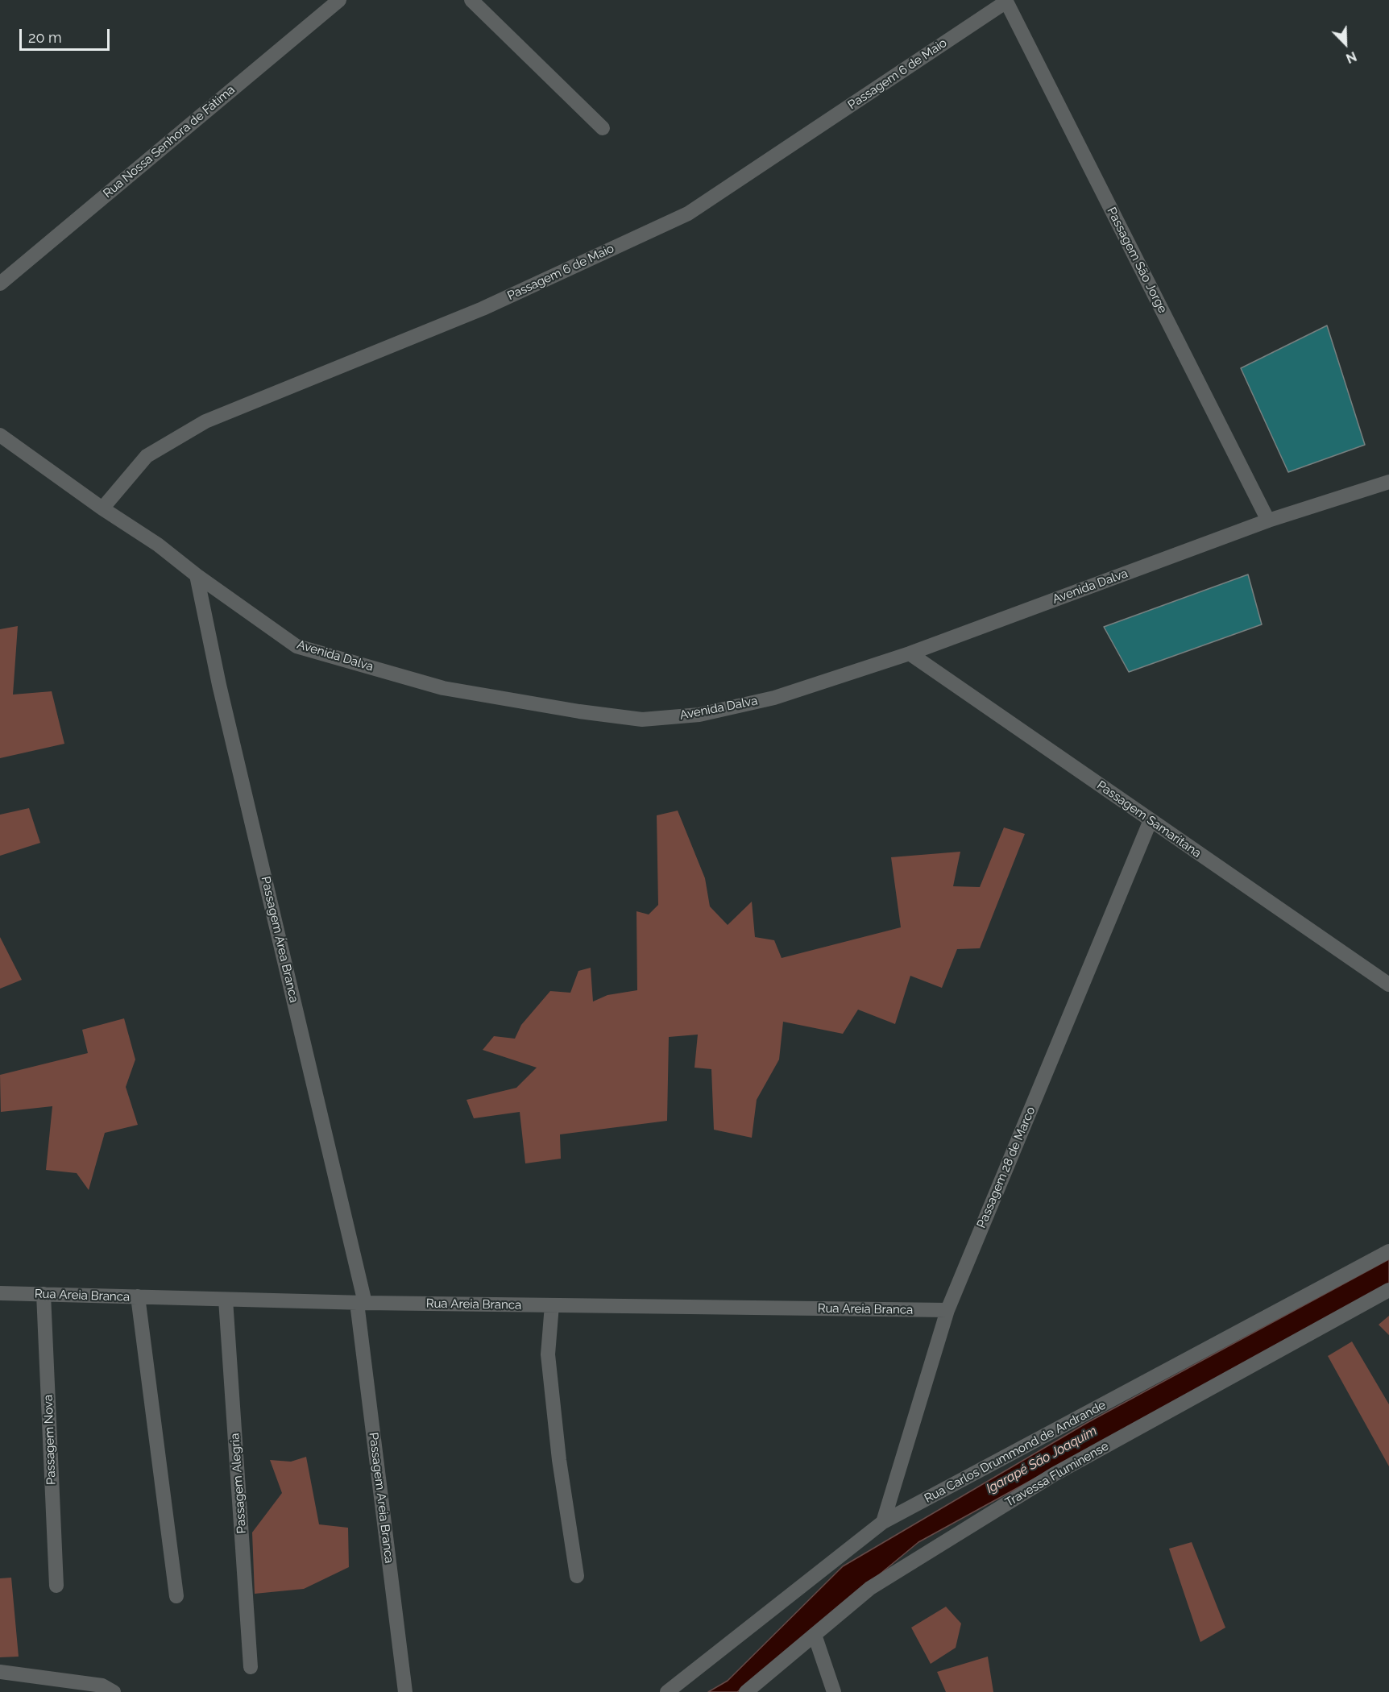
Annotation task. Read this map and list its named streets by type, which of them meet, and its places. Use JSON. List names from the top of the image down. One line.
{"streets":{"street":["Passagem 6 de Maio","Rua Nossa Senhora de Fátima","Passagem São Jorge","Avenida Dalva","Passagem Samaritana","Passagem Área Branca","Passagem 28 de Marco","Rua Areia Branca","Passagem Nova","Rua Carlos Drummond de Andrande","Travessa Fluminense","Passagem Alegria","Passagem Areia Branca"]},"crossings":[["Passagem 6 de Maio","Passagem São Jorge"],["Passagem 6 de Maio","Avenida Dalva"],["Passagem São Jorge","Avenida Dalva"],["Avenida Dalva","Passagem Samaritana"],["Avenida Dalva","Passagem Área Branca"],["Passagem Samaritana","Passagem 28 de Marco"],["Passagem Área Branca","Rua Areia Branca"],["Passagem Área Branca","Passagem Areia Branca"],["Passagem 28 de Marco","Rua Areia Branca"],["Passagem 28 de Marco","Rua Carlos Drummond de Andrande"],["Rua Areia Branca","Passagem Nova"],["Rua Areia Branca","Passagem Alegria"],["Rua Areia Branca","Passagem Areia Branca"]],"water":["Igarapé São Joaquim"],"scale_bar":"20 m","north":"bottom right"}
